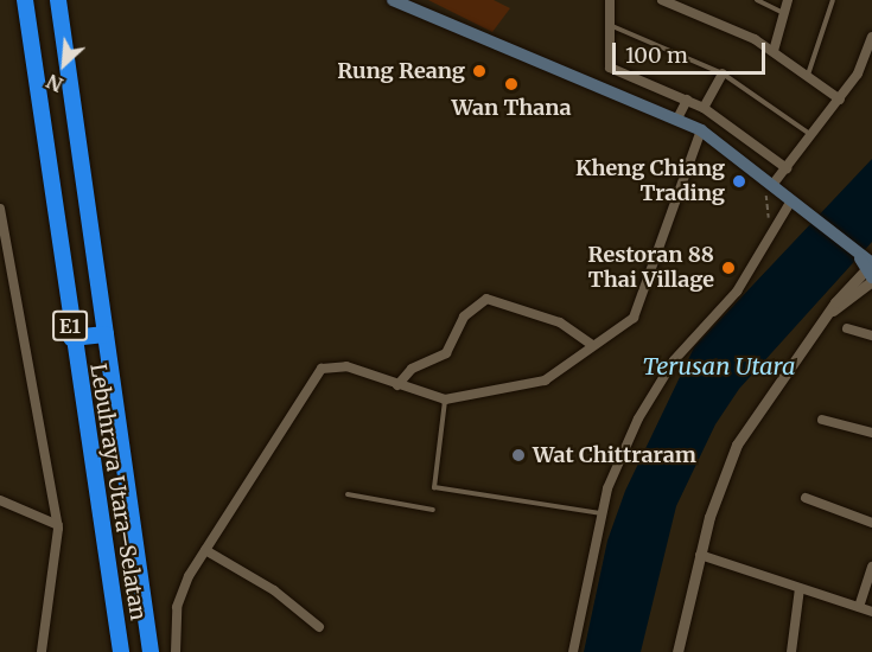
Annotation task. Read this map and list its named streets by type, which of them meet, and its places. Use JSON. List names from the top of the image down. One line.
{"streets":{"highway":["E1","Lebuhraya Utara–Selatan"]},"water":["Terusan Utara"],"places":["Rung Reang","Wan Thana","Kheng Chiang Trading","Restoran 88 Thai Village","Wat Chittraram"],"scale_bar":"100 m","north":"bottom left"}
